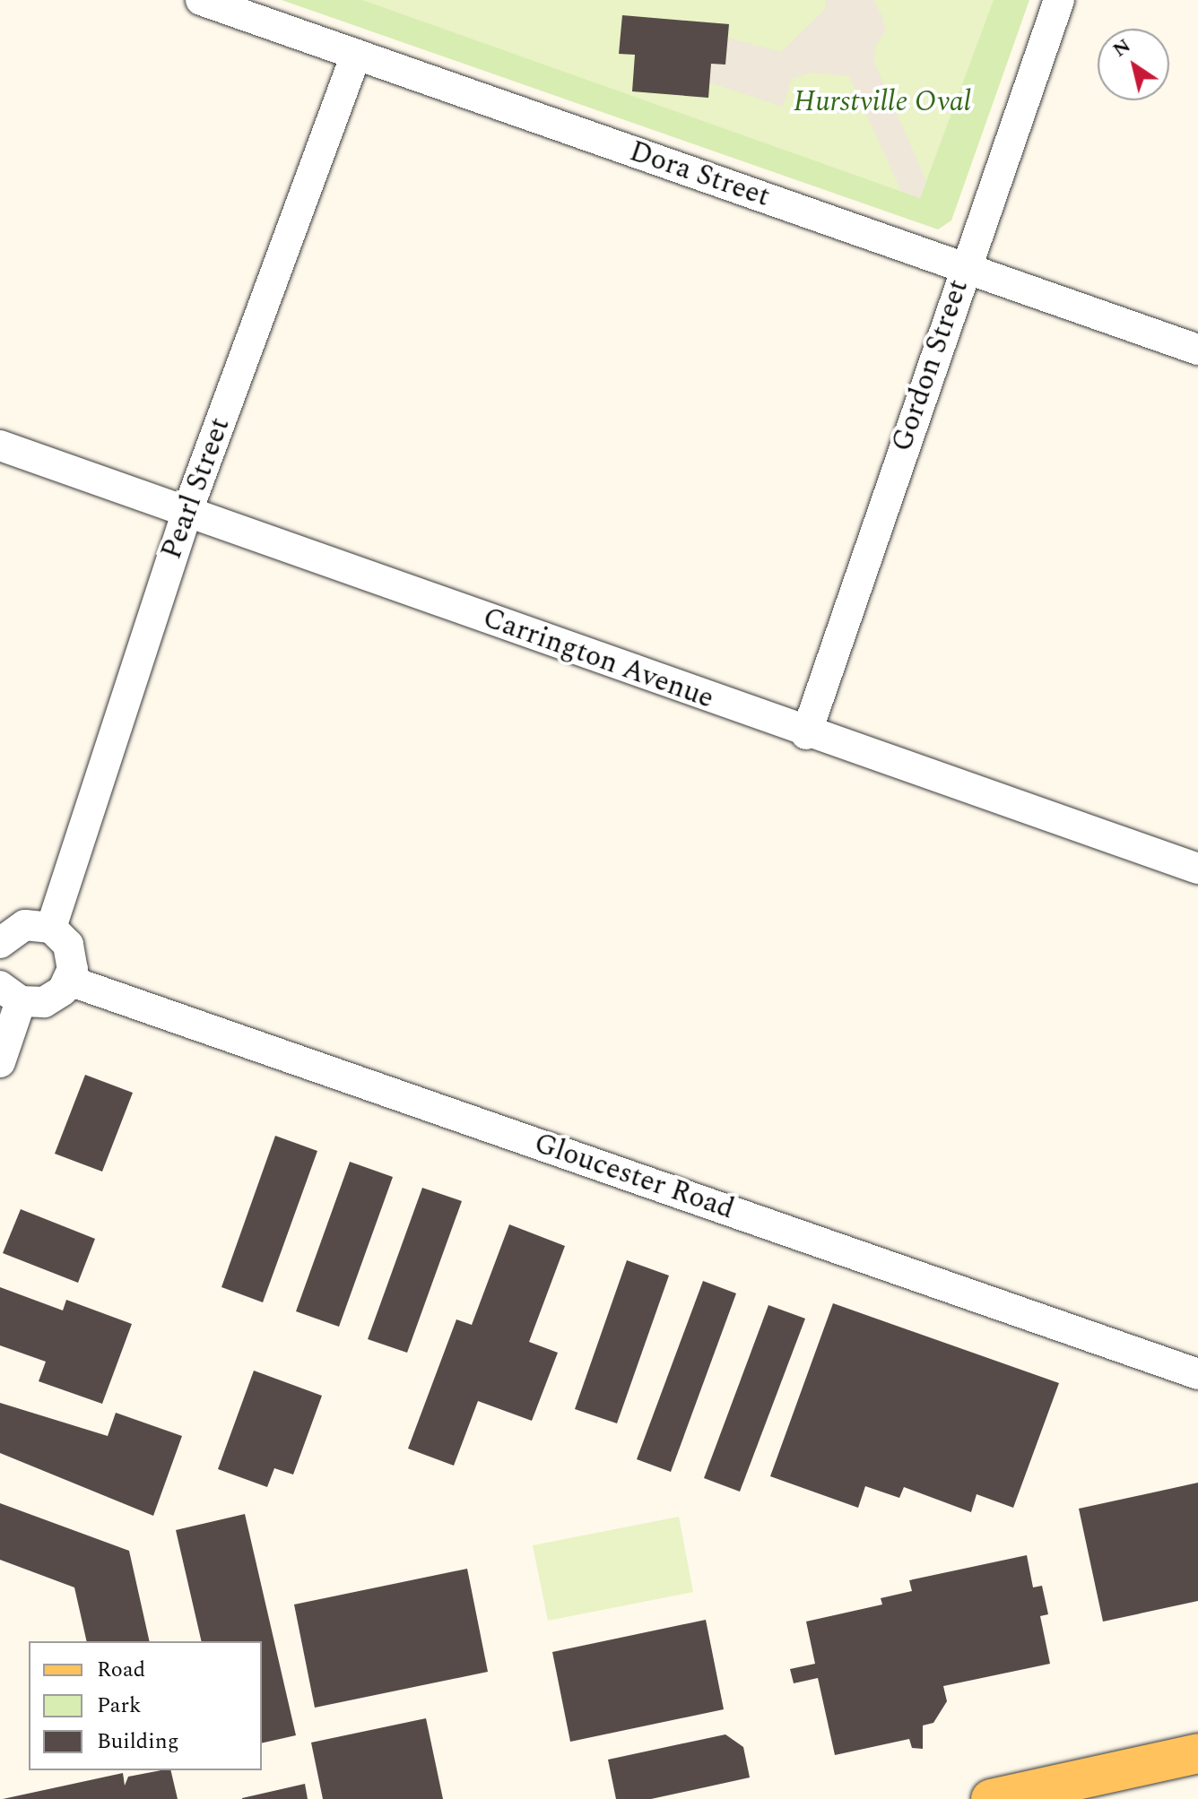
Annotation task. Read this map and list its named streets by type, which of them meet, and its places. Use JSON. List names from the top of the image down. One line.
{"streets":{"street":["Dora Street","Gordon Street","Pearl Street","Carrington Avenue","Gloucester Road"]},"crossings":[["Dora Street","Gordon Street"],["Dora Street","Pearl Street"],["Gordon Street","Carrington Avenue"],["Pearl Street","Carrington Avenue"]],"parks":["Hurstville Oval"],"legend":["Road","Park","Building"],"north":"top left"}
